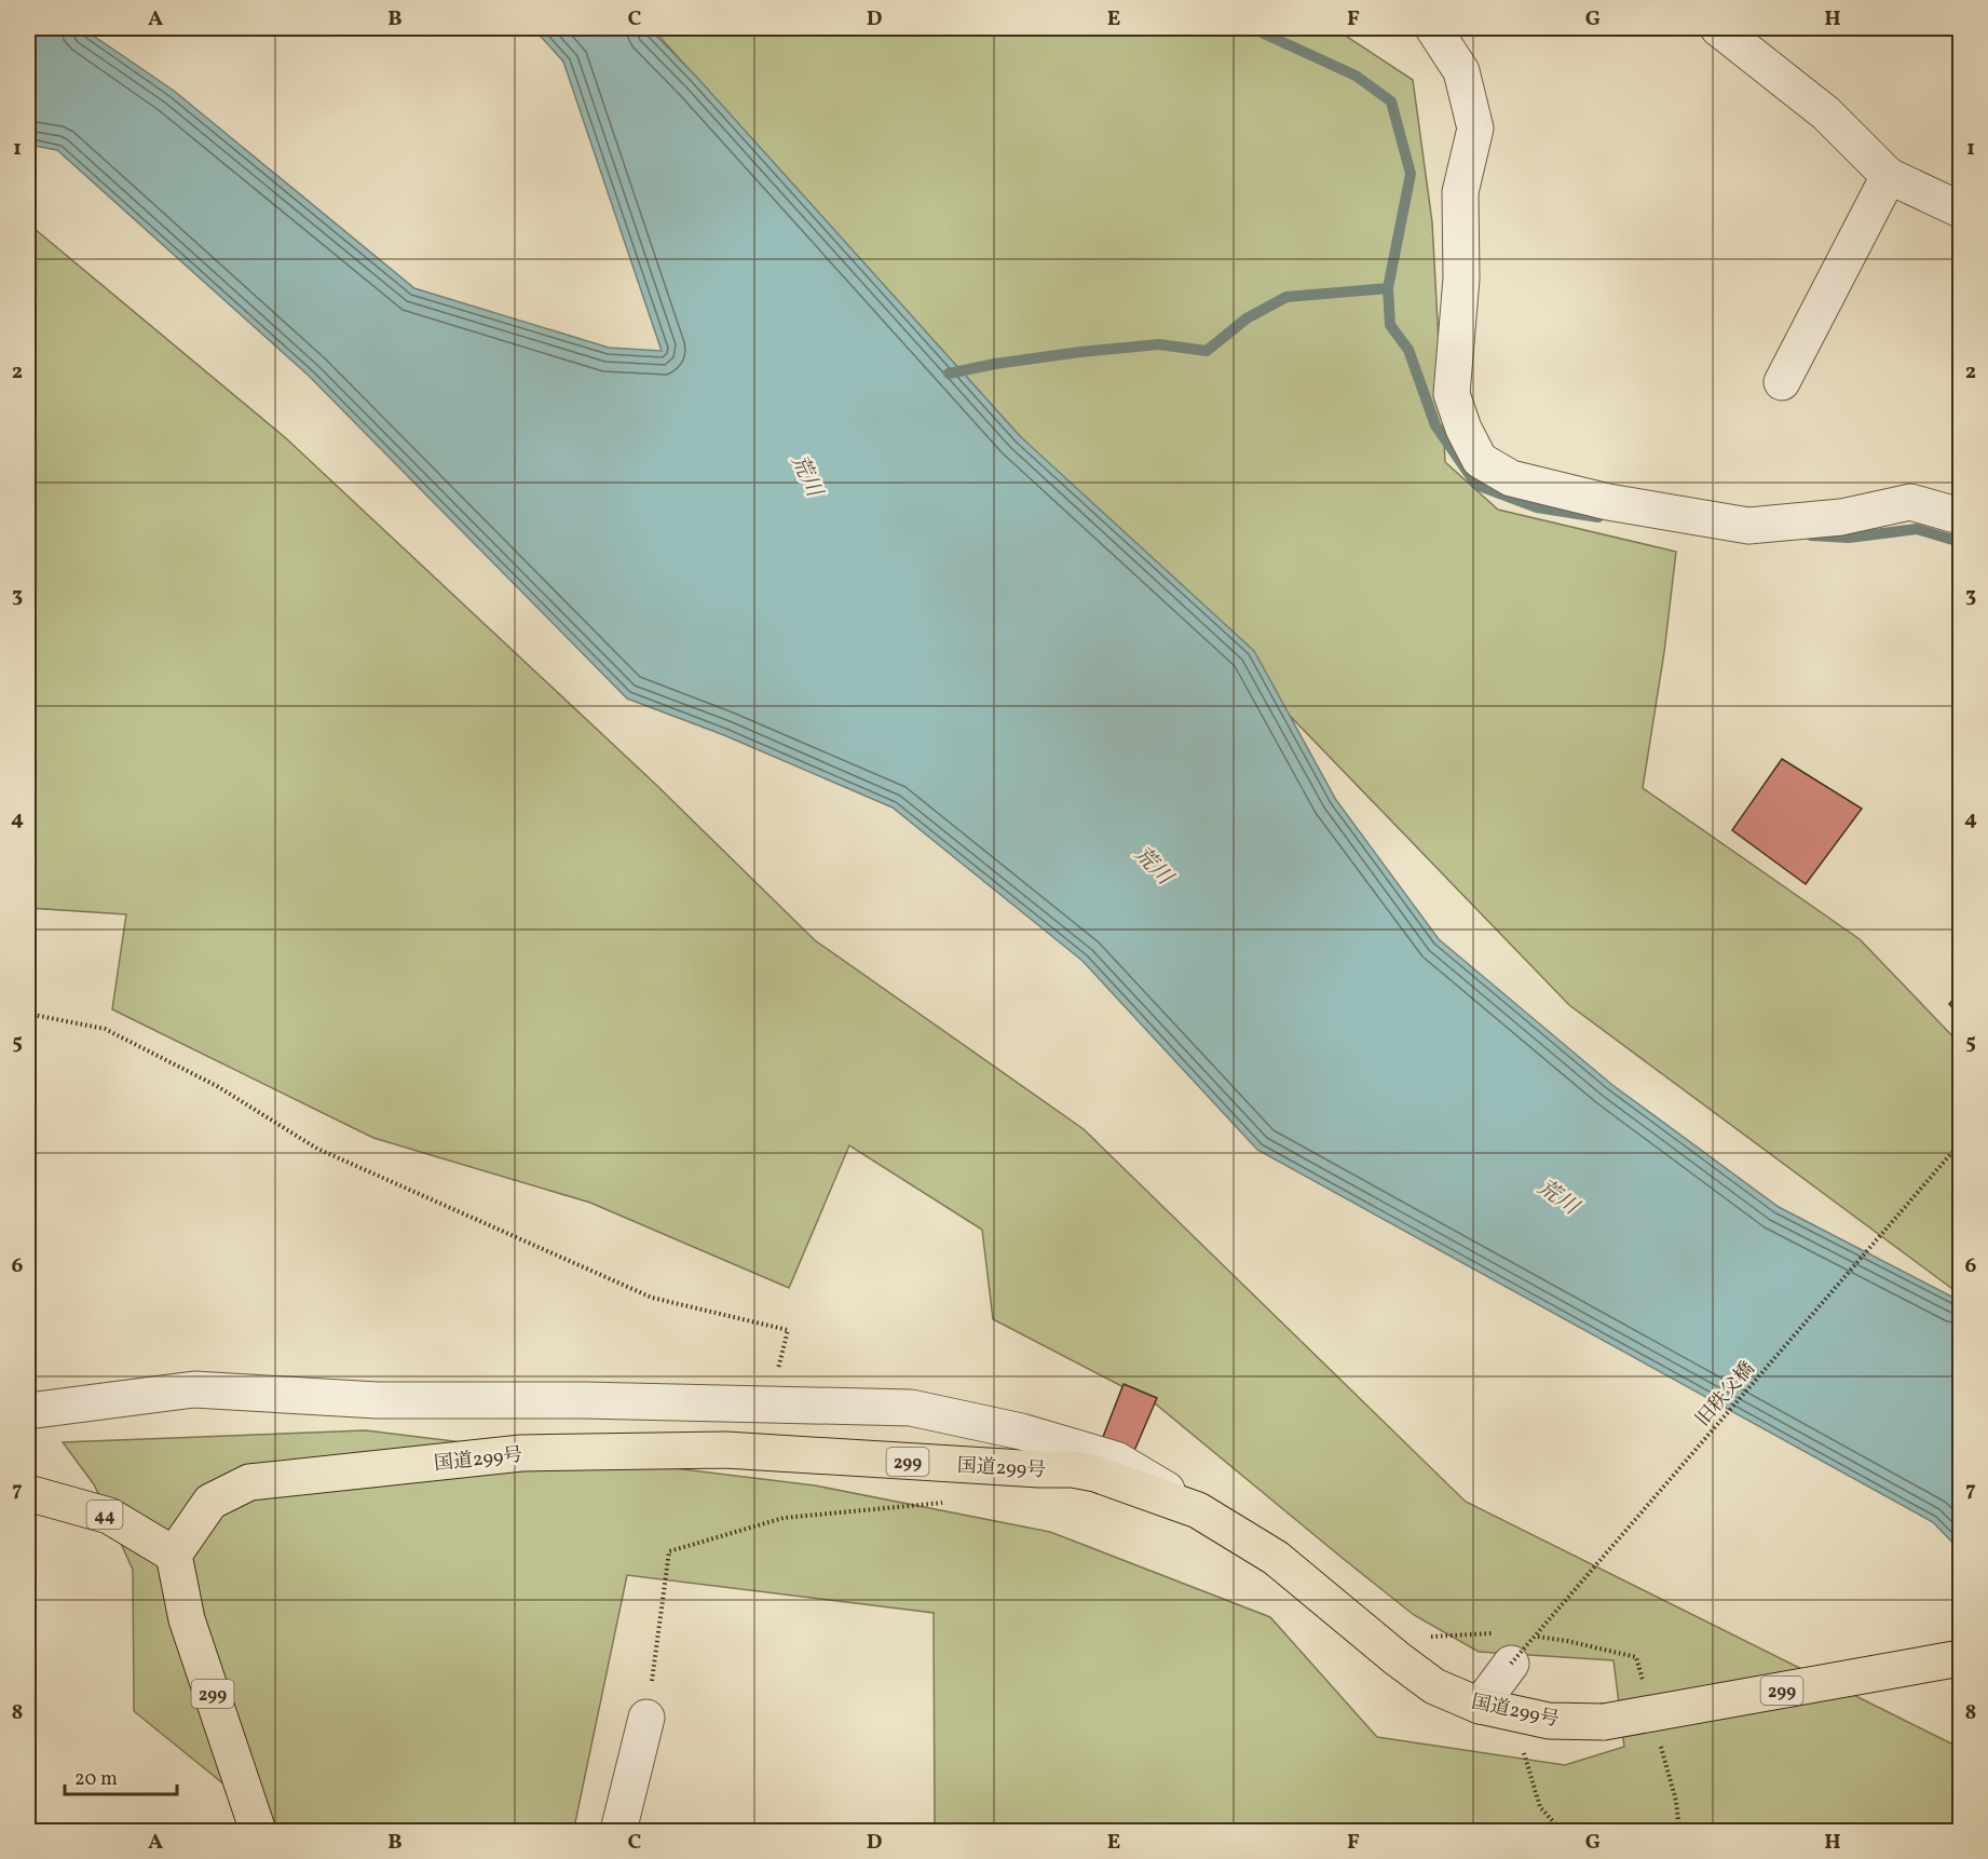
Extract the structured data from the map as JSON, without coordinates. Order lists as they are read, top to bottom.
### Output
{
  "streets": {
    "main road": ["国道299号", "299", "44"],
    "path": ["旧秩父橋"]
  },
  "crossings": [
    ["国道299号", "299"],
    ["国道299号", "44"],
    ["299", "44"]
  ],
  "water": ["荒川"],
  "scale_bar": "20 m",
  "grid": {
    "columns": [
      "A",
      "B",
      "C",
      "D",
      "E",
      "F",
      "G",
      "H"
    ],
    "rows": [
      "1",
      "2",
      "3",
      "4",
      "5",
      "6",
      "7",
      "8"
    ]
  }
}
